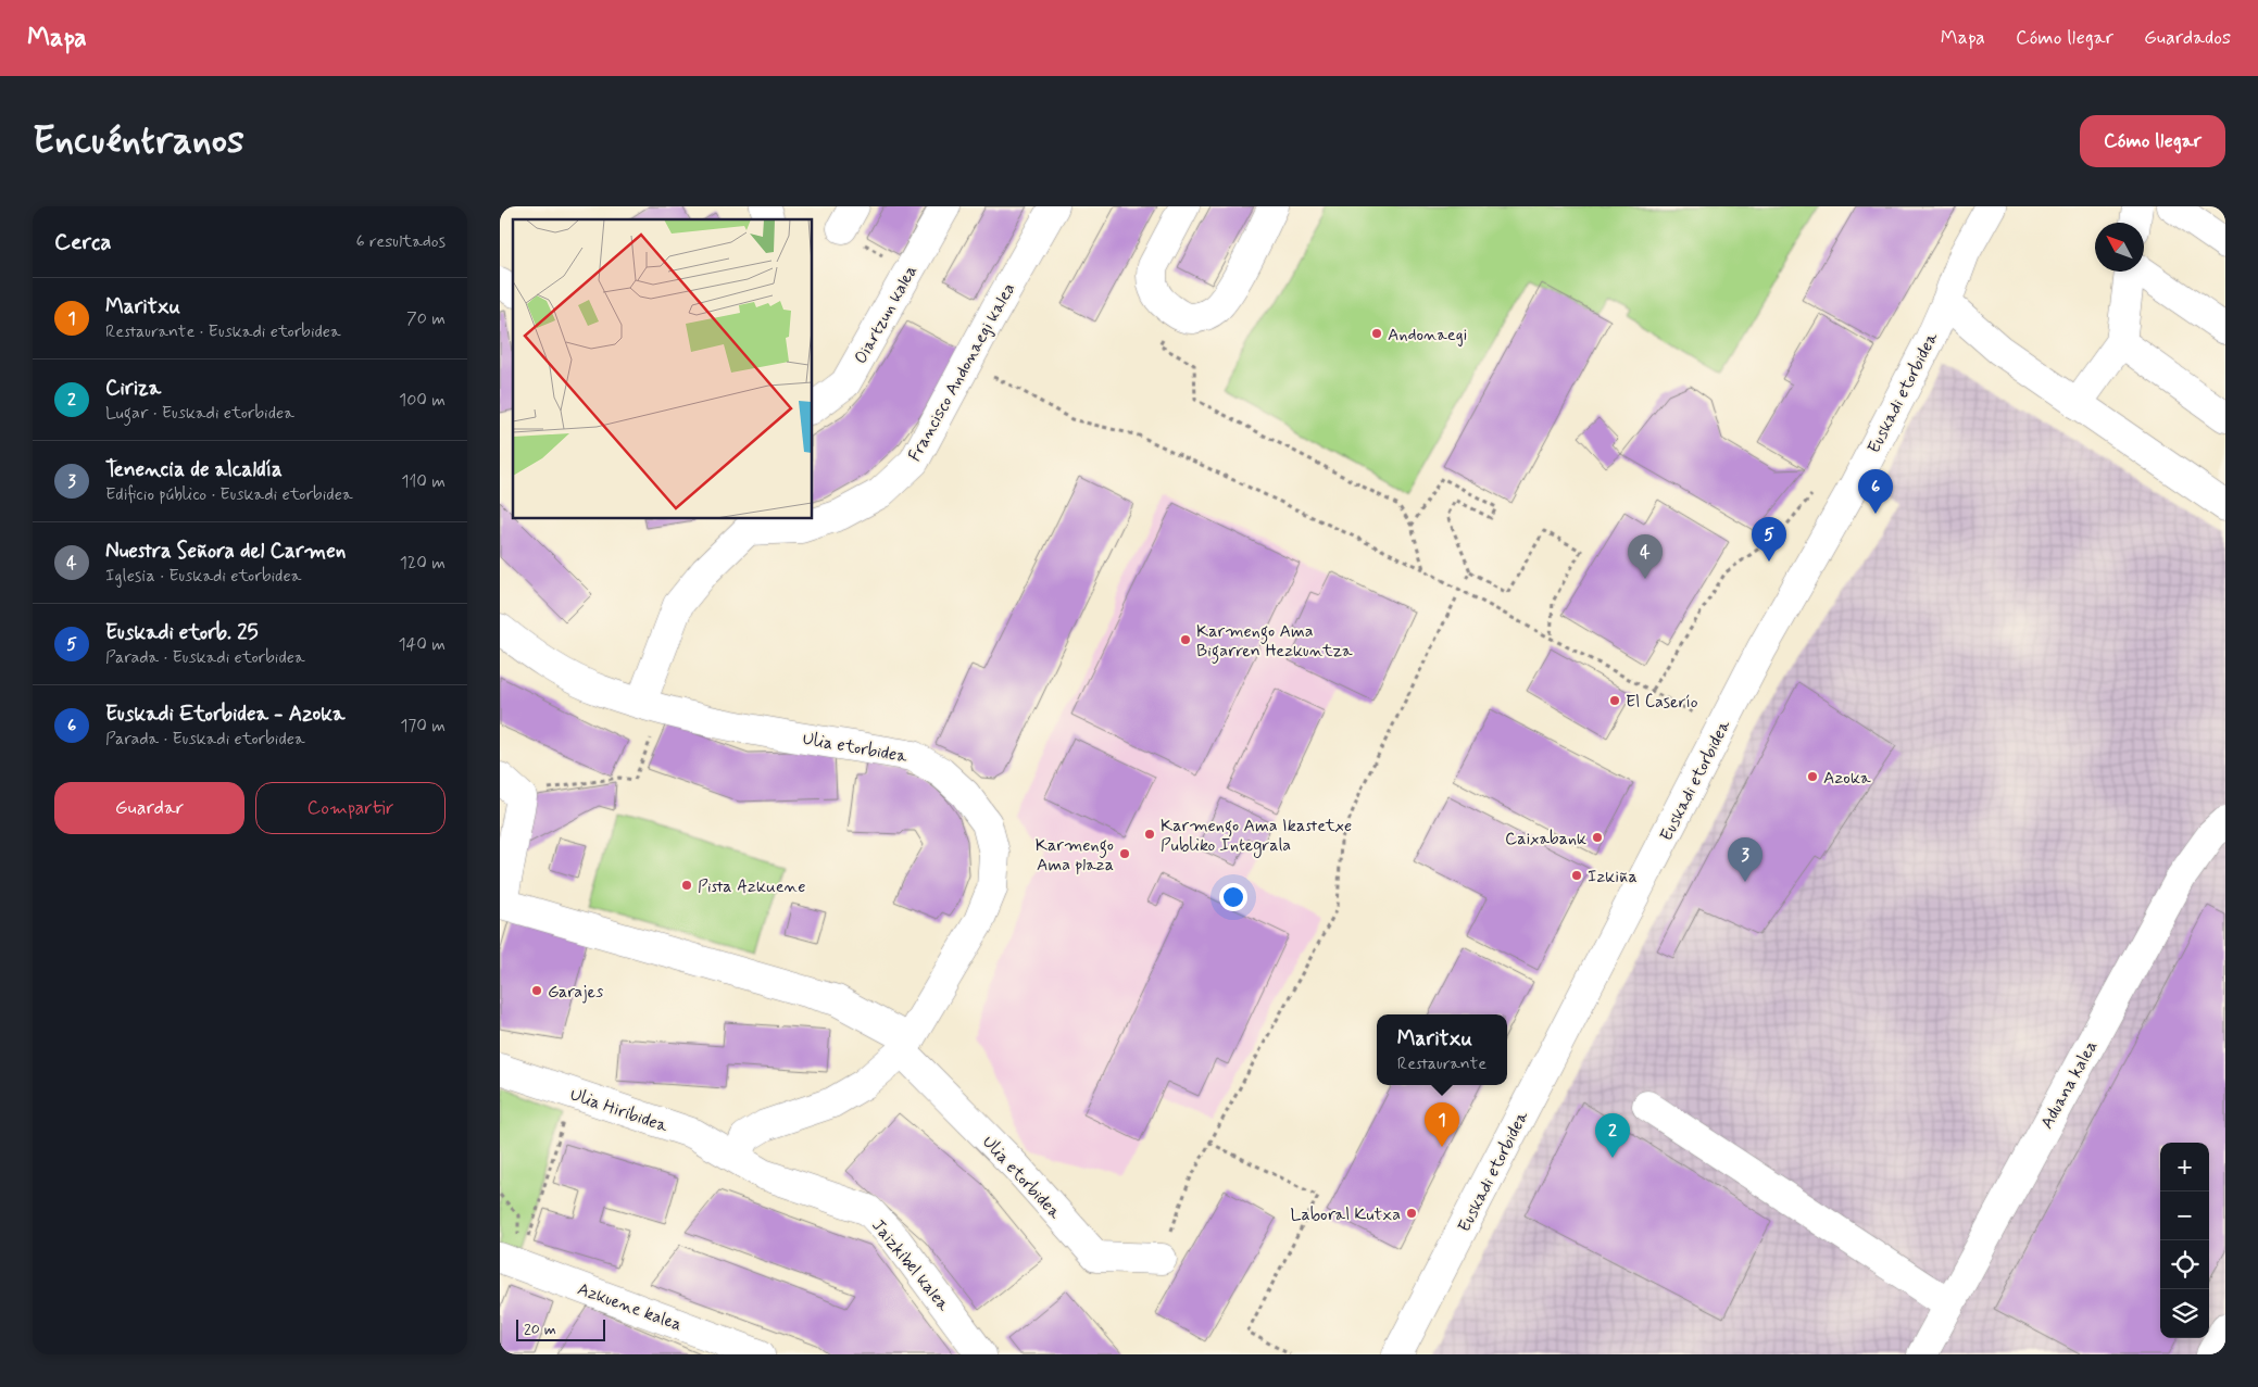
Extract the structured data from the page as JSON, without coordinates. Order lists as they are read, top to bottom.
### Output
{
  "streets": {
    "street": [
      "Oiartzun kalea",
      "Francisco Andonaegi kalea",
      "Euskadi etorbidea",
      "Ulia etorbidea",
      "Aduana kalea",
      "Ulia Hiribidea",
      "Jaizkibel kalea",
      "Azkuene kalea"
    ]
  },
  "crossings": [
    ["Ulia etorbidea", "Ulia Hiribidea"],
    ["Ulia etorbidea", "Jaizkibel kalea"],
    ["Ulia Hiribidea", "Jaizkibel kalea"]
  ],
  "places": [
    "Andonaegi",
    "Karmengo Ama Bigarren Hezkuntza",
    "El Caserío",
    "Azoka",
    "Karmengo Ama Ikastetxe Publiko Integrala",
    "Caixabank",
    "Karmengo Ama plaza",
    "Izkiña",
    "Pista Azkuene",
    "Garajes",
    "Laboral Kutxa"
  ],
  "scale_bar": "20 m",
  "north": "top left",
  "page": {
    "header": "Mapa",
    "nav": ["Mapa", "Cómo llegar", "Guardados"],
    "buttons": [
      "Cómo llegar",
      ["Guardar", "Compartir"]
    ],
    "title": "Encuéntranos",
    "heading": ["Cerca", "6 resultados"],
    "list": [
      {
        "mark": "1",
        "name": "Maritxu",
        "note": "Restaurante · Euskadi etorbidea",
        "value": "70 m"
      },
      {
        "mark": "2",
        "name": "Ciriza",
        "note": "Lugar · Euskadi etorbidea",
        "value": "100 m"
      },
      {
        "mark": "3",
        "name": "Tenencia de alcaldía",
        "note": "Edificio público · Euskadi etorbidea",
        "value": "110 m"
      },
      {
        "mark": "4",
        "name": "Nuestra Señora del Carmen",
        "note": "Iglesia · Euskadi etorbidea",
        "value": "120 m"
      },
      {
        "mark": "5",
        "name": "Euskadi etorb. 25",
        "note": "Parada · Euskadi etorbidea",
        "value": "140 m"
      },
      {
        "mark": "6",
        "name": "Euskadi Etorbidea - Azoka",
        "note": "Parada · Euskadi etorbidea",
        "value": "170 m"
      }
    ],
    "pins": [
      "6",
      "5",
      "4",
      "3",
      "1",
      "2"
    ],
    "popup": ["Maritxu", "Restaurante"],
    "map_buttons": ["+", "−"],
    "scale": "20 m"
  }
}
